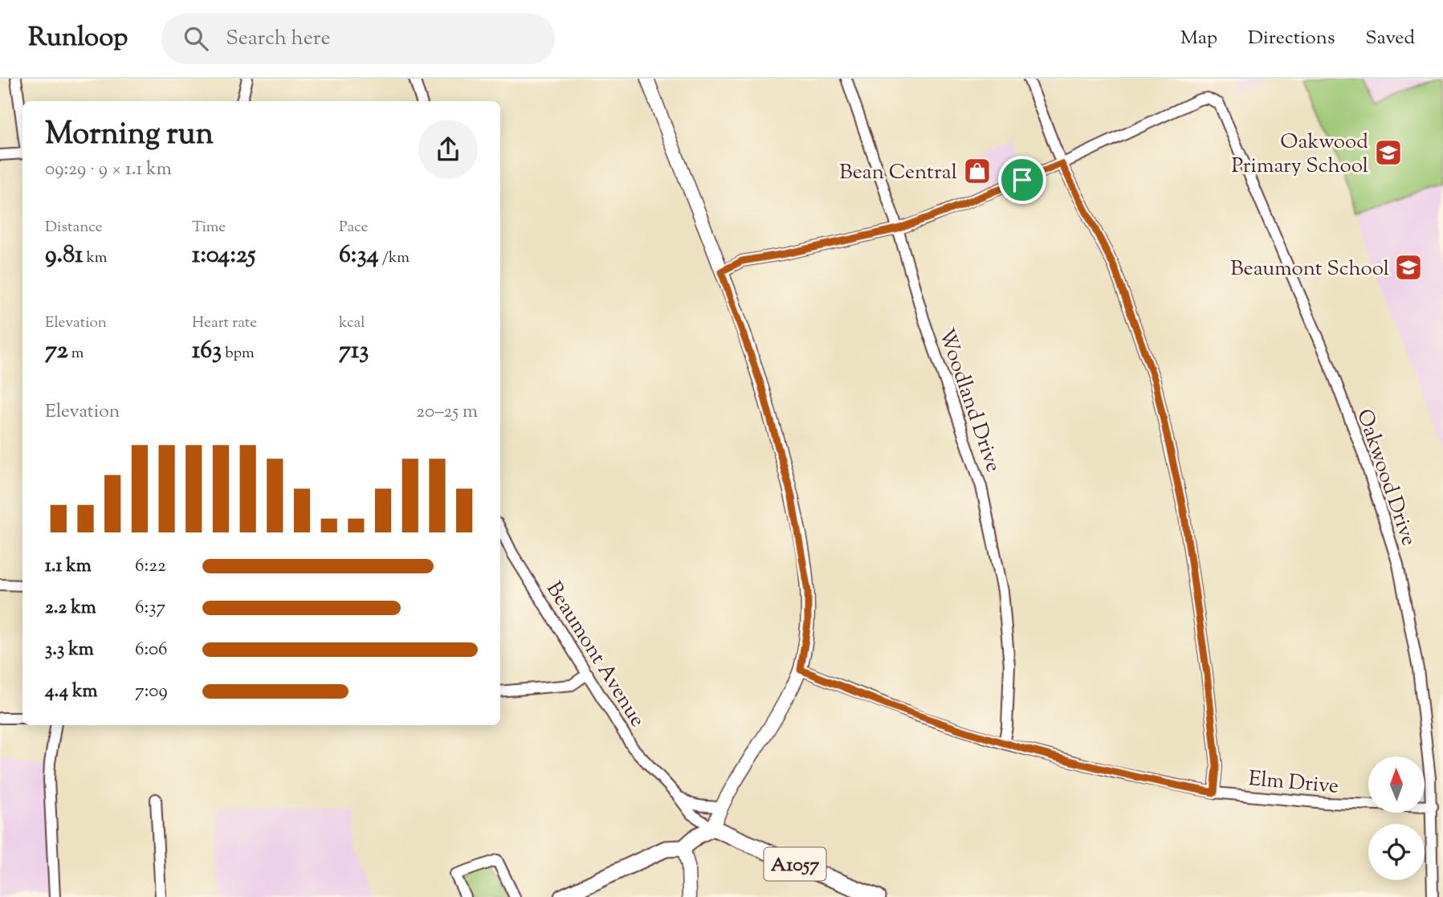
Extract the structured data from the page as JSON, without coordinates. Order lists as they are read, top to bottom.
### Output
{
  "streets": {
    "main road": ["A1057"],
    "street": [
      "Woodland Drive",
      "Oakwood Drive",
      "Beaumont Avenue",
      "Elm Drive"
    ]
  },
  "crossings": [
    ["Woodland Drive", "Elm Drive"],
    ["Oakwood Drive", "Elm Drive"],
    ["Beaumont Avenue", "A1057"]
  ],
  "places": {
    "school or university": ["Oakwood Primary School", "Beaumont School"],
    "shop": ["Bean Central"]
  },
  "north": "top",
  "page": {
    "header": "Runloop",
    "search": "Search here",
    "nav": ["Map", "Directions", "Saved"],
    "heading": ["Morning run", "09:29 · 9 × 1.1 km"],
    "stats": [
      ["Distance", "9.81 km"],
      ["Time", "1:04:25"],
      ["Pace", "6:34 /km"],
      ["Elevation", "72 m"],
      ["Heart rate", "163 bpm"],
      ["kcal", "713"]
    ],
    "chart": ["Elevation", "20–25 m"],
    "list": [
      {
        "name": "1.1 km",
        "note": "6:22"
      },
      {
        "name": "2.2 km",
        "note": "6:37"
      },
      {
        "name": "3.3 km",
        "note": "6:06"
      },
      {
        "name": "4.4 km",
        "note": "7:09"
      }
    ]
  }
}
